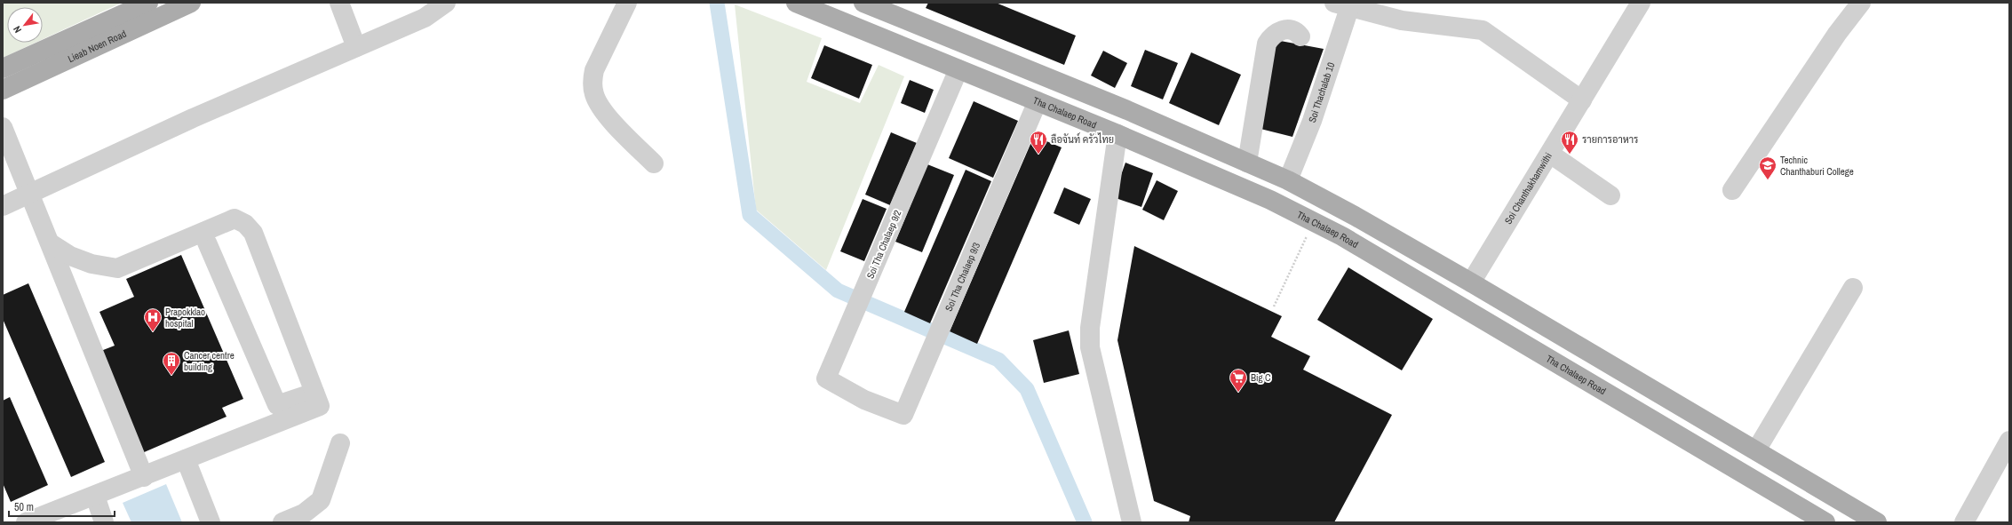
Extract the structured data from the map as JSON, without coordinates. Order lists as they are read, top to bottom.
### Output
{
  "streets": {
    "main road": ["Lieab Noen Road", "Tha Chalaep Road"],
    "street": [
      "Soi Thachalab 10",
      "Soi Chanthakhamwithi",
      "Soi Tha Chalaep 9/2",
      "Soi Tha Chalaep 9/3"
    ]
  },
  "crossings": [
    ["Tha Chalaep Road", "Soi Tha Chalaep 9/2"],
    ["Tha Chalaep Road", "Soi Tha Chalaep 9/3"],
    ["Soi Tha Chalaep 9/2", "Soi Tha Chalaep 9/3"]
  ],
  "places": {
    "restaurant": ["ลือจันท์ ครัวไทย", "รายการอาหาร"],
    "school or university": ["Technic Chanthaburi College"],
    "hospital": ["Prapokklao hospital"],
    "building": ["Cancer centre building"],
    "supermarket": ["Big C"]
  },
  "scale_bar": "50 m",
  "north": "bottom left"
}
